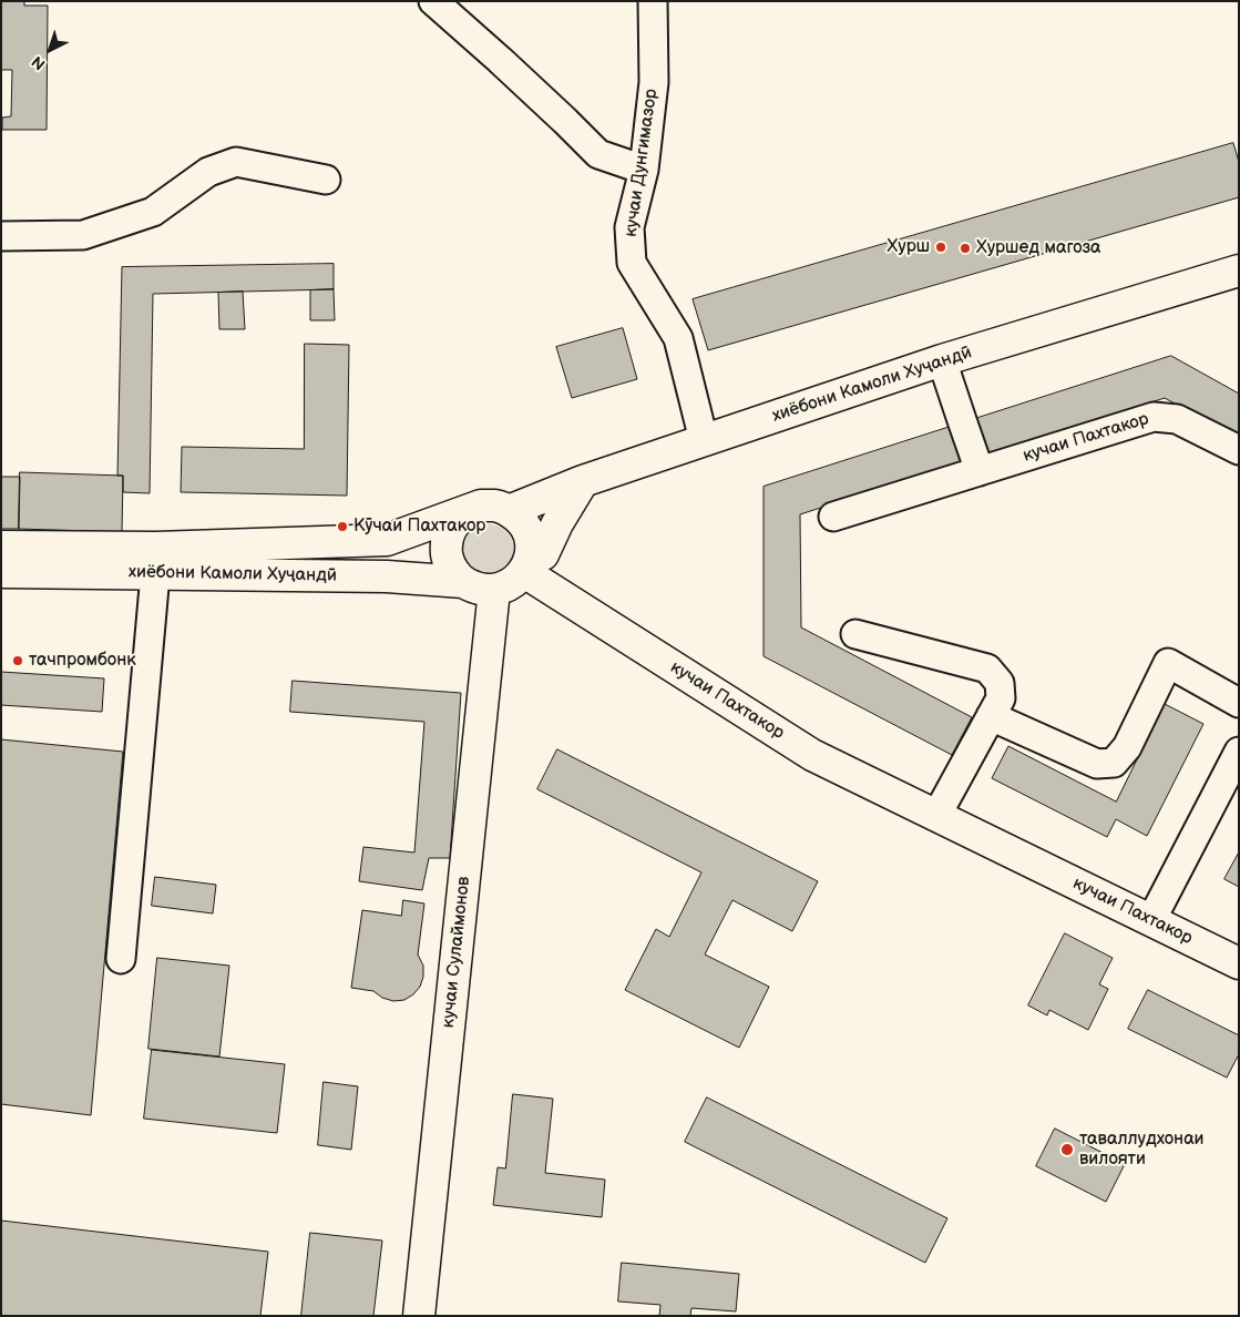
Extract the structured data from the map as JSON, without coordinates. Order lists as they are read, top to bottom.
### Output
{
  "streets": {
    "main road": ["хиёбони Камоли Хуҷандӣ", "кучаи Пахтакор", "кучаи Сулаймонов"],
    "street": ["кучаи Дунгимазор"]
  },
  "crossings": [
    ["кучаи Дунгимазор", "хиёбони Камоли Хуҷандӣ"],
    ["хиёбони Камоли Хуҷандӣ", "кучаи Пахтакор"],
    ["хиёбони Камоли Хуҷандӣ", "кучаи Сулаймонов"],
    ["кучаи Пахтакор", "кучаи Сулаймонов"]
  ],
  "places": [
    "Хурш",
    "Хуршед магоза",
    "Кӯчаи Пахтакор",
    "тачпромбонк",
    "таваллудхонаи вилояти"
  ],
  "north": "bottom left"
}
